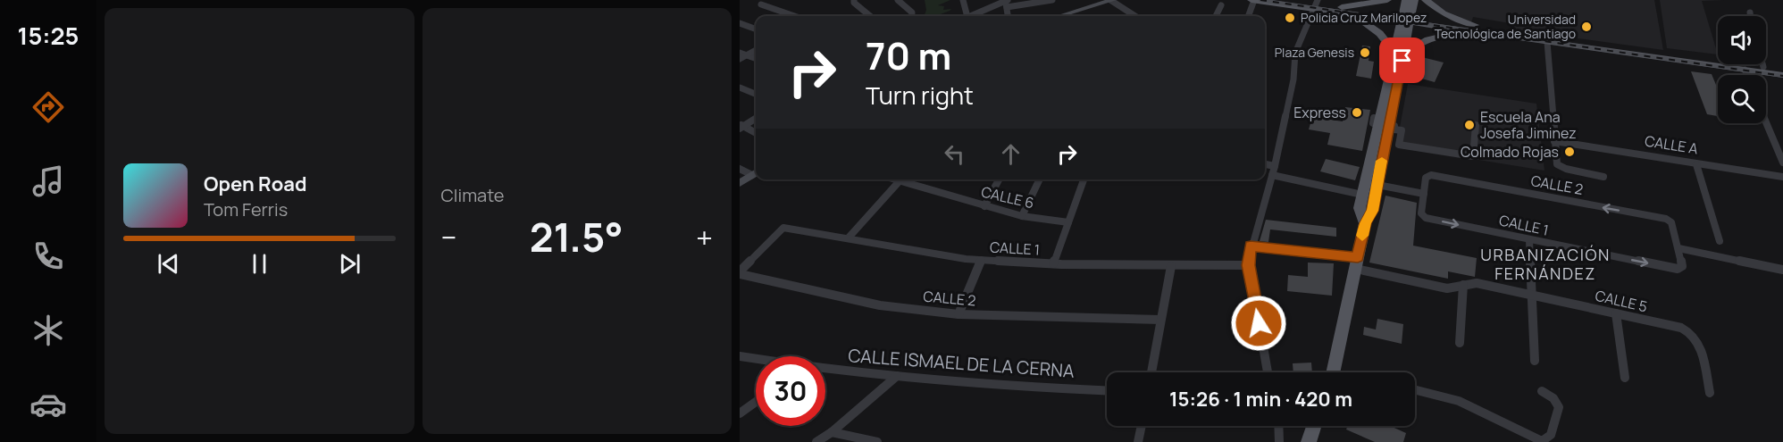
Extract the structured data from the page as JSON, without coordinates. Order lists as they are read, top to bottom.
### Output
{
  "streets": {
    "street": [
      "CALLE A",
      "CALLE 2",
      "CALLE 6",
      "CALLE 1",
      "CALLE 5",
      "CALLE ISMAEL DE LA CERNA"
    ]
  },
  "crossings": [
    ["CALLE 2", "CALLE 1"]
  ],
  "one_way": ["CALLE 2"],
  "districts": ["URBANIZACIÓN FERNÁNDEZ"],
  "places": [
    "Policia Cruz Marilopez",
    "Universidad Tecnológica de Santiago",
    "Plaza Genesis",
    "Express",
    "Escuela Ana Josefa Jiminez",
    "Colmado Rojas"
  ],
  "page": {
    "tabs": "15:25",
    "tile": "Climate",
    "turn": ["70 m", "Turn right"],
    "song": ["Open Road", "Tom Ferris"],
    "heat": ["−", "21.5°", "+"],
    "limit": "30",
    "trip": "15:26 · 1 min · 420 m"
  }
}
